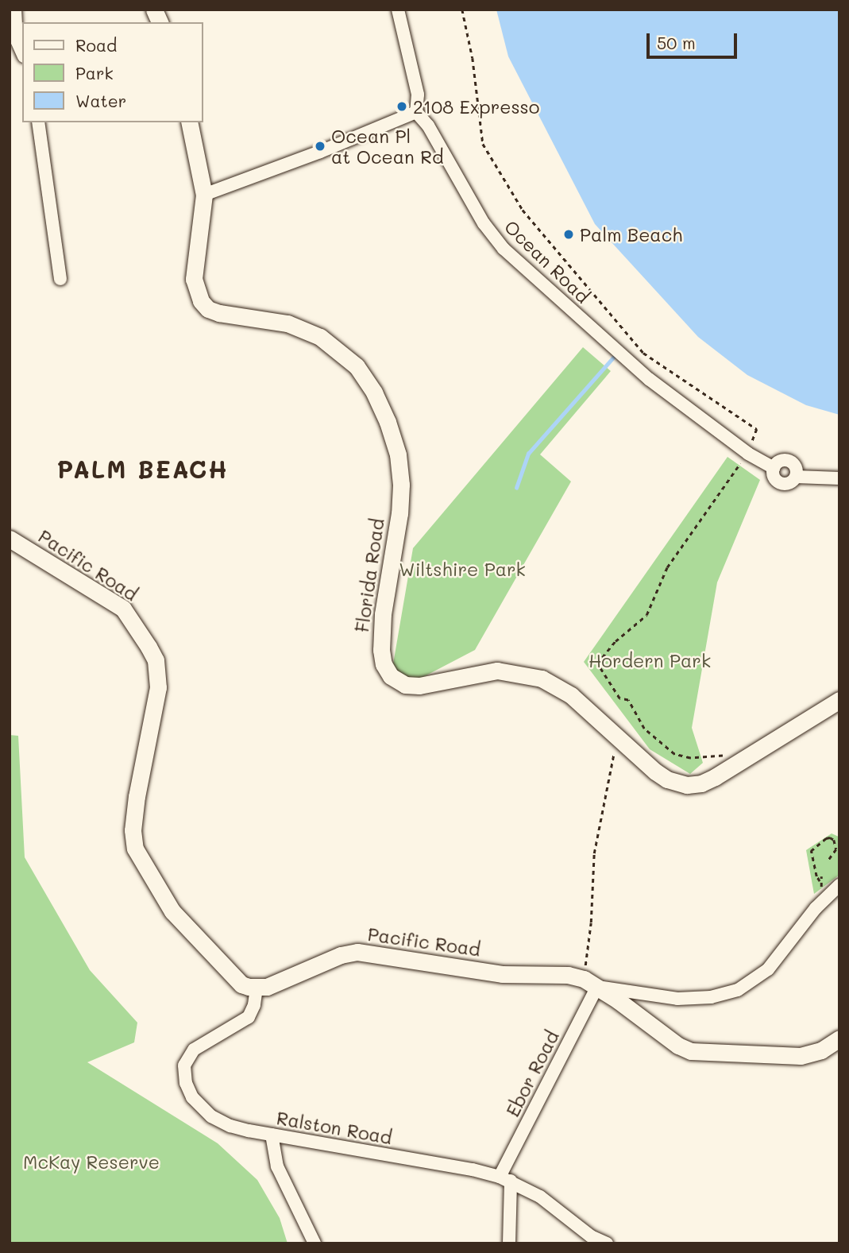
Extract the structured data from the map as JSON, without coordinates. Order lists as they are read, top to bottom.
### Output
{
  "streets": {
    "main road": ["Pacific Road", "Florida Road"],
    "street": ["Ocean Road", "Ebor Road", "Ralston Road"]
  },
  "crossings": [
    ["Pacific Road", "Ebor Road"],
    ["Pacific Road", "Ralston Road"],
    ["Ebor Road", "Ralston Road"]
  ],
  "districts": ["PALM BEACH"],
  "parks": ["Wiltshire Park", "Hordern Park", "McKay Reserve"],
  "places": ["2108 Expresso", "Ocean Pl at Ocean Rd", "Palm Beach"],
  "legend": ["Road", "Park", "Water"],
  "scale_bar": "50 m"
}
